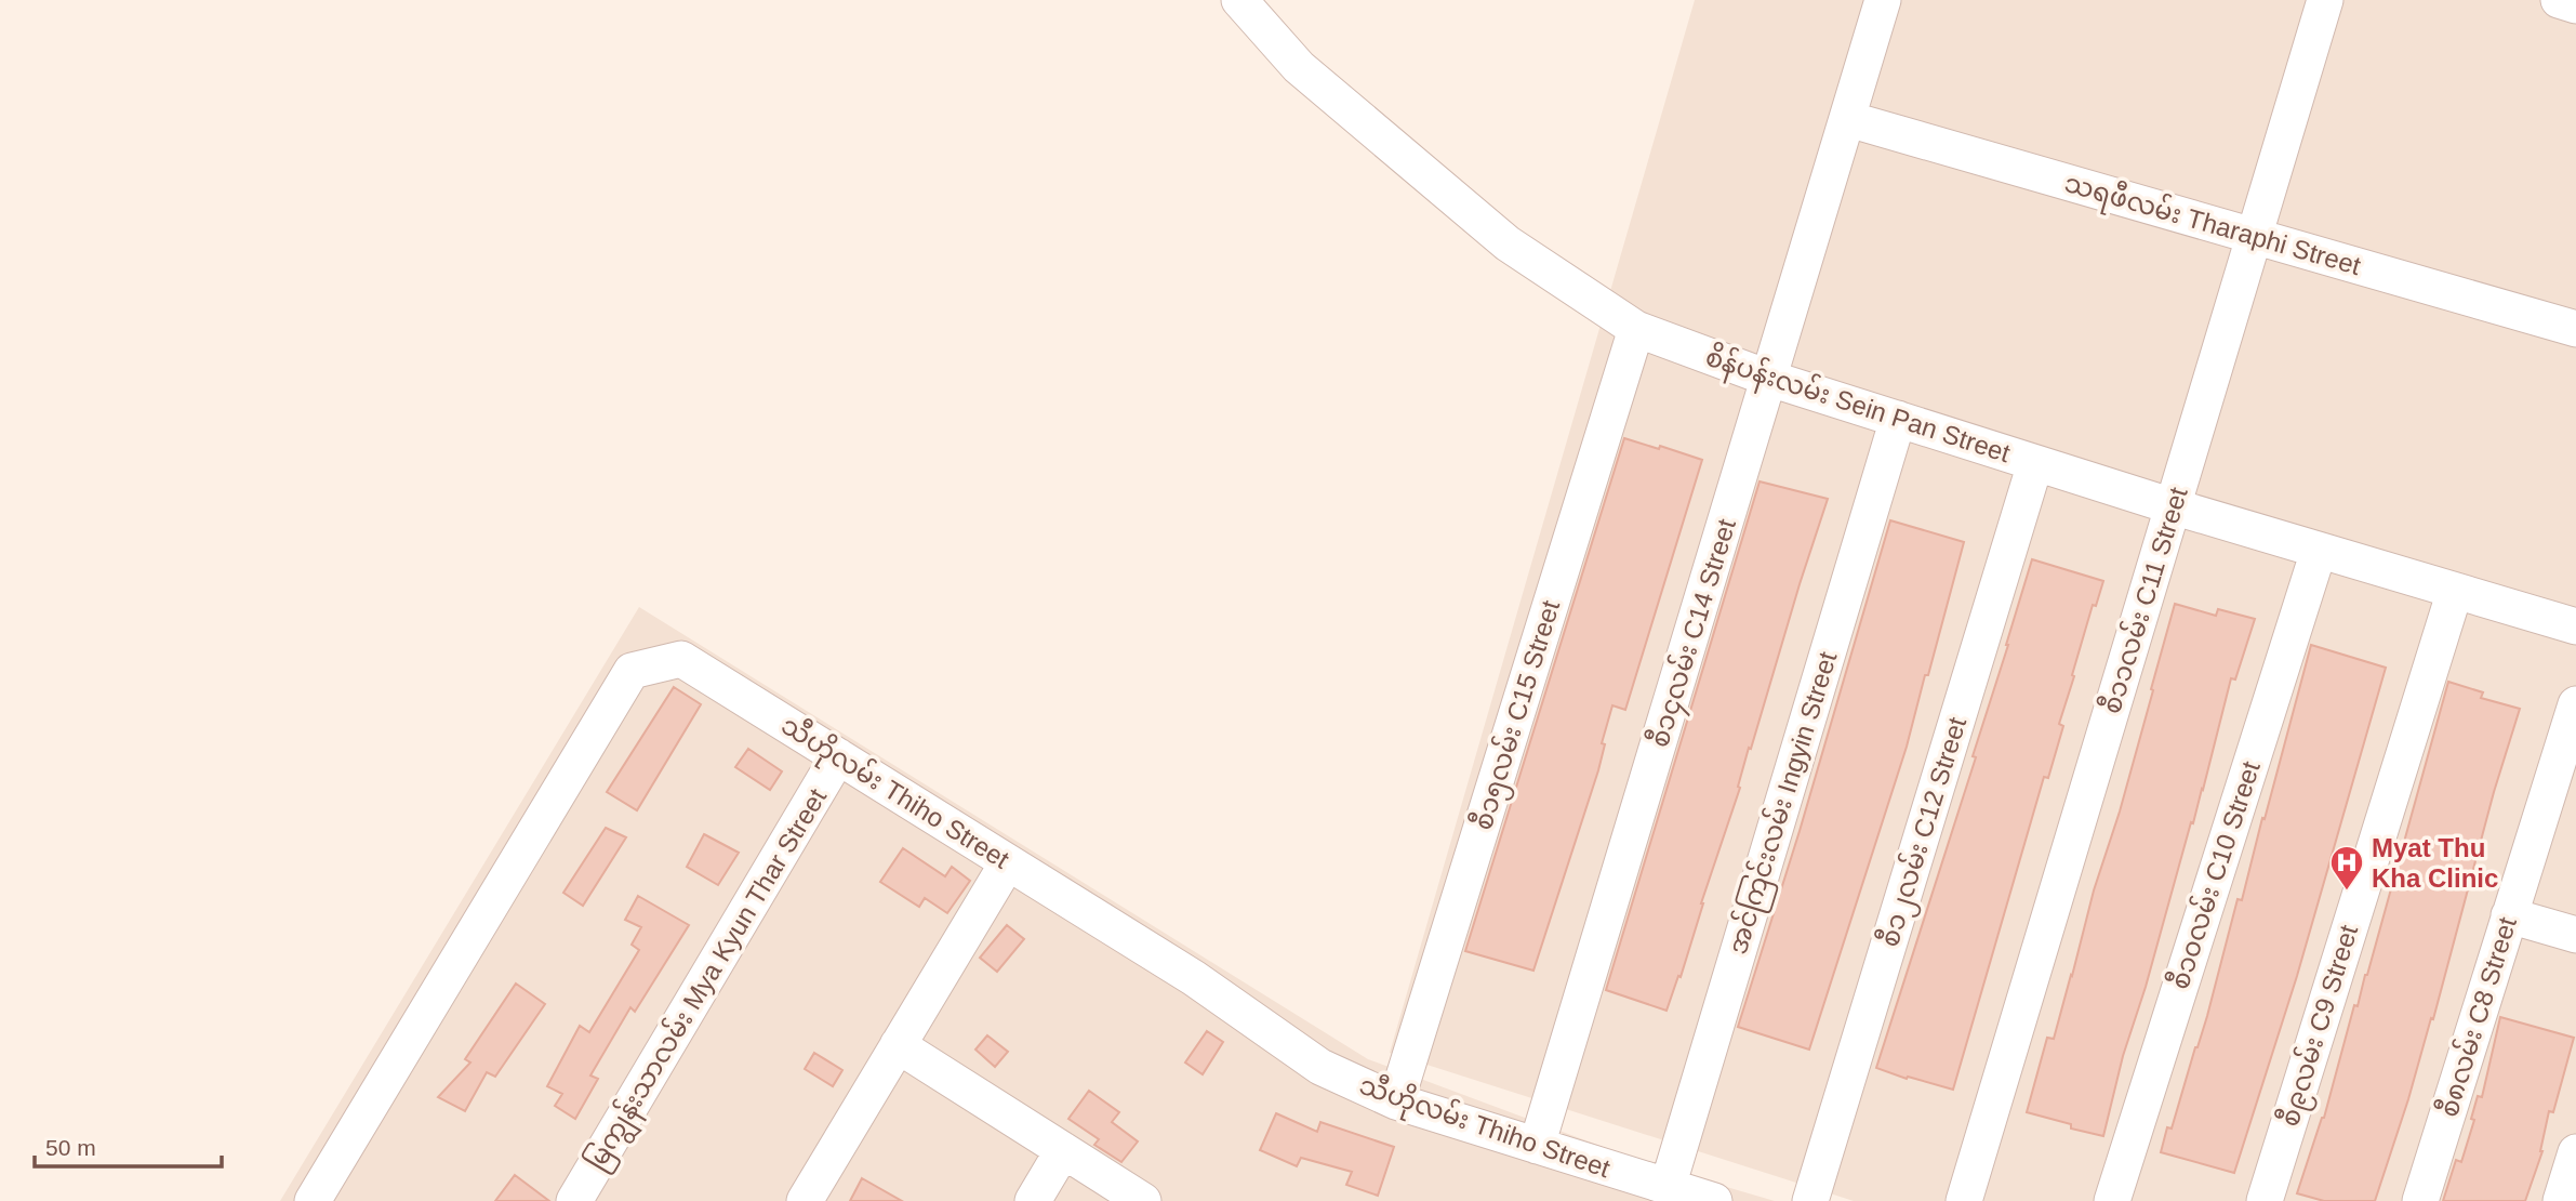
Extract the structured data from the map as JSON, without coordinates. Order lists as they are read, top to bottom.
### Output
{
  "streets": {
    "street": [
      "သရဖီလမ်း Tharaphi Street",
      "စိန်ပန်းလမ်း Sein Pan Street",
      "စီ၁၁လမ်း C11 Street",
      "စီ၁၄လမ်း C14 Street",
      "စီ၁၅လမ်း C15 Street",
      "သီဟိုလမ်း Thiho Street",
      "အင်ကြင်းလမ်း Ingyin Street",
      "စီ၁၂လမ်း C12 Street",
      "စီ၁၀လမ်း C10 Street",
      "မြကျွန်းသာလမ်း Mya Kyun Thar Street",
      "စီ၈လမ်း C8 Street",
      "စီ၉လမ်း C9 Street"
    ]
  },
  "crossings": [
    ["သရဖီလမ်း Tharaphi Street", "စီ၁၁လမ်း C11 Street"],
    ["သရဖီလမ်း Tharaphi Street", "စီ၁၄လမ်း C14 Street"],
    ["စိန်ပန်းလမ်း Sein Pan Street", "စီ၁၁လမ်း C11 Street"],
    ["စိန်ပန်းလမ်း Sein Pan Street", "စီ၁၄လမ်း C14 Street"],
    ["စိန်ပန်းလမ်း Sein Pan Street", "စီ၁၅လမ်း C15 Street"],
    ["စိန်ပန်းလမ်း Sein Pan Street", "အင်ကြင်းလမ်း Ingyin Street"],
    ["စိန်ပန်းလမ်း Sein Pan Street", "စီ၁၂လမ်း C12 Street"],
    ["စိန်ပန်းလမ်း Sein Pan Street", "စီ၁၀လမ်း C10 Street"],
    ["စိန်ပန်းလမ်း Sein Pan Street", "စီ၉လမ်း C9 Street"],
    ["စီ၁၄လမ်း C14 Street", "သီဟိုလမ်း Thiho Street"],
    ["စီ၁၅လမ်း C15 Street", "သီဟိုလမ်း Thiho Street"],
    ["သီဟိုလမ်း Thiho Street", "အင်ကြင်းလမ်း Ingyin Street"],
    ["သီဟိုလမ်း Thiho Street", "မြကျွန်းသာလမ်း Mya Kyun Thar Street"]
  ],
  "places": {
    "hospital": ["Myat Thu Kha Clinic"]
  },
  "scale_bar": "50 m"
}
